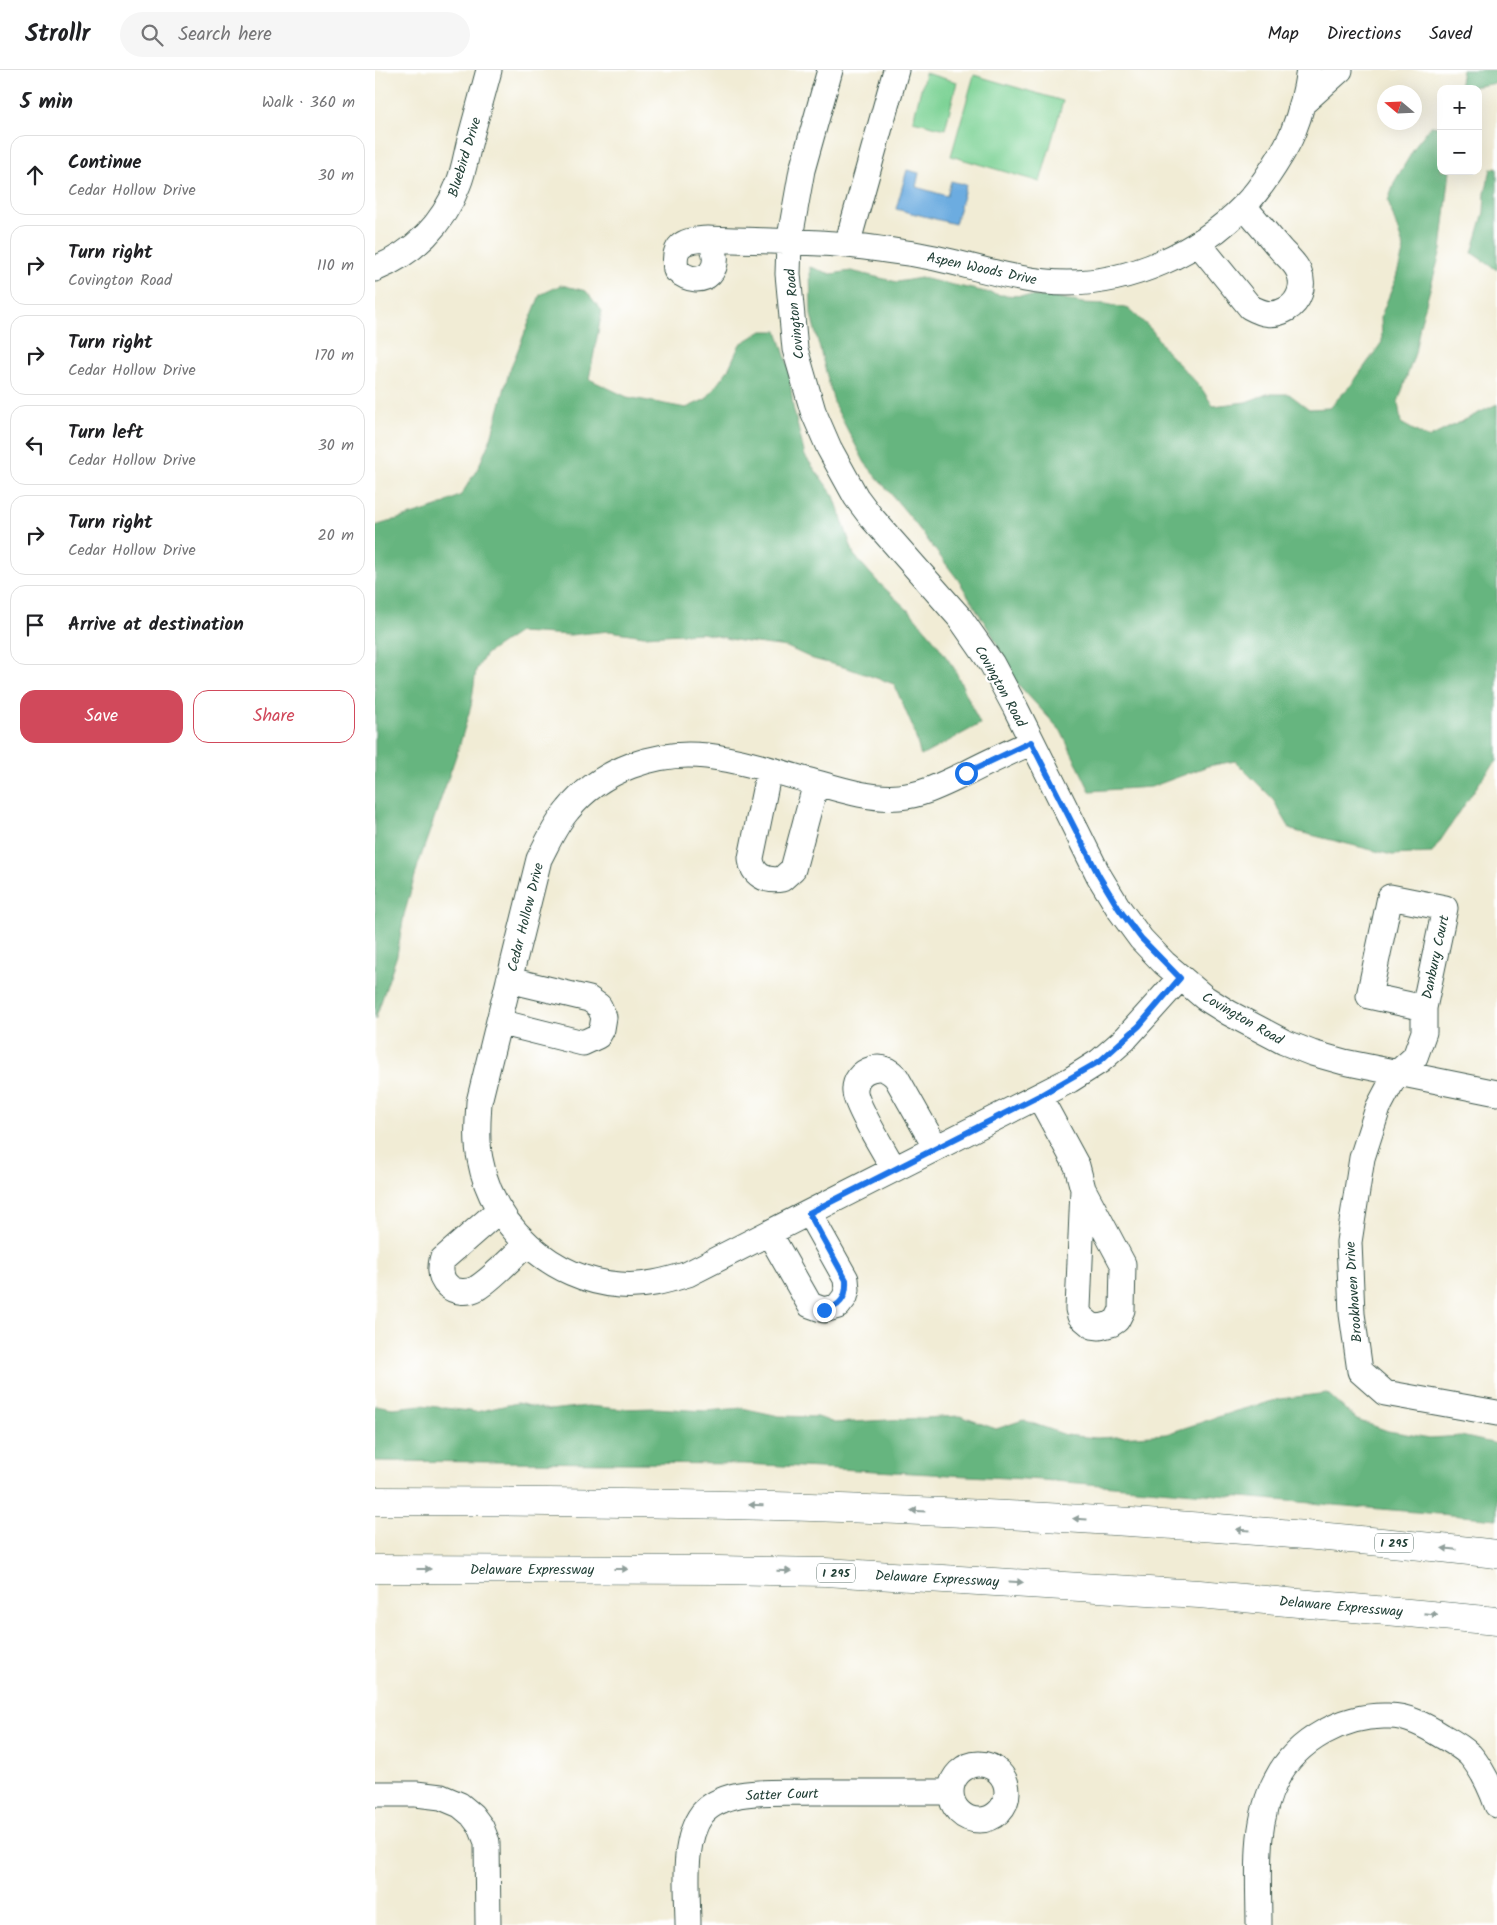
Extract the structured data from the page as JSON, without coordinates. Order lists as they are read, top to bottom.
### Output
{
  "streets": {
    "highway": ["I 295", "Delaware Expressway"],
    "street": [
      "Bluebird Drive",
      "Aspen Woods Drive",
      "Covington Road",
      "Cedar Hollow Drive",
      "Danbury Court",
      "Brookhaven Drive",
      "Satter Court"
    ]
  },
  "crossings": [
    ["Aspen Woods Drive", "Covington Road"],
    ["Covington Road", "Cedar Hollow Drive"],
    ["Covington Road", "Danbury Court"],
    ["Covington Road", "Brookhaven Drive"],
    ["Danbury Court", "Brookhaven Drive"]
  ],
  "north": "left",
  "page": {
    "header": "Strollr",
    "search": "Search here",
    "nav": ["Map", "Directions", "Saved"],
    "heading": ["5 min", "Walk · 360 m"],
    "map_buttons": ["+", "−"],
    "list": [
      ["Continue", "Cedar Hollow Drive", "30 m"],
      ["Turn right", "Covington Road", "110 m"],
      ["Turn right", "Cedar Hollow Drive", "170 m"],
      ["Turn left", "Cedar Hollow Drive", "30 m"],
      ["Turn right", "Cedar Hollow Drive", "20 m"],
      "Arrive at destination"
    ],
    "buttons": ["Save", "Share"]
  }
}
